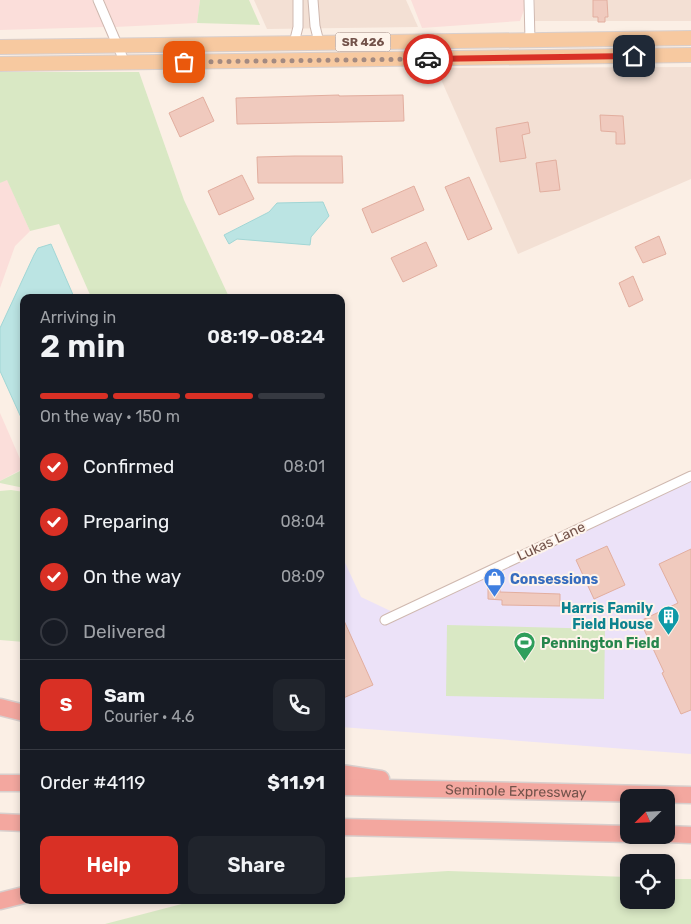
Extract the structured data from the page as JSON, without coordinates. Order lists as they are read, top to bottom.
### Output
{
  "streets": {
    "highway": ["Seminole Expressway"],
    "main road": ["SR 426"],
    "street": ["Lukas Lane"]
  },
  "places": {
    "shop": ["Consessions"],
    "building": ["Harris Family Field House"],
    "sports": ["Pennington Field"]
  },
  "north": "bottom left",
  "page": {
    "heading": ["2 min", "Arriving in", "08:19–08:24"],
    "panel": [
      "Sam",
      "Courier · 4.6",
      "Order #4119",
      "$11.91"
    ],
    "bar": "On the way · 150 m",
    "list": [
      ["Confirmed", "08:01"],
      ["Preparing", "08:04"],
      ["On the way", "08:09"],
      "Delivered"
    ],
    "round": "S",
    "buttons": ["Help", "Share"]
  }
}
